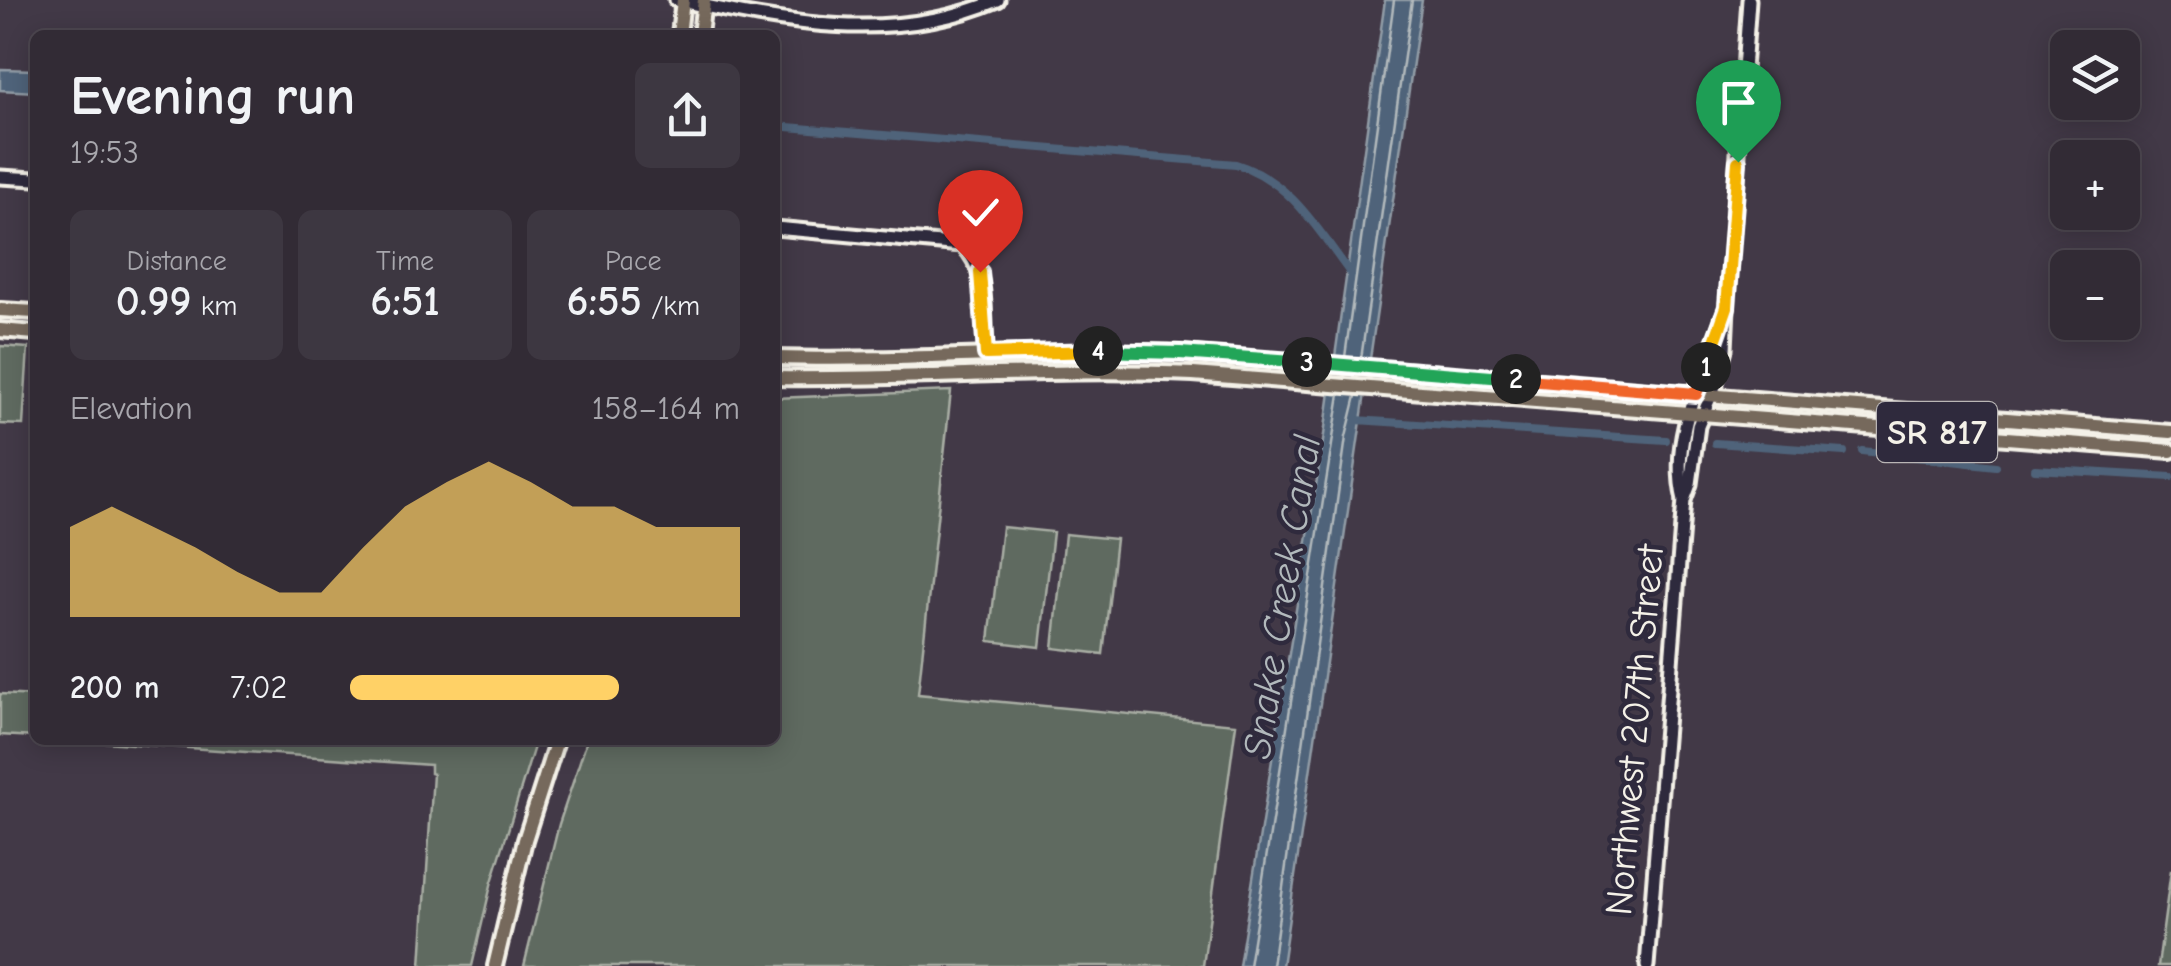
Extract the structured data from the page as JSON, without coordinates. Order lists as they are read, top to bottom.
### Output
{
  "streets": {
    "main road": ["SR 817"],
    "street": ["Northwest 207th Street"]
  },
  "crossings": [
    ["SR 817", "Northwest 207th Street"]
  ],
  "water": ["Snake Creek Canal"],
  "page": {
    "map_buttons": ["+", "−"],
    "heading": ["Evening run", "19:53"],
    "stats": [
      ["Distance", "0.99 km"],
      ["Time", "6:51"],
      ["Pace", "6:55 /km"]
    ],
    "pins": [
      "4",
      "3",
      "1",
      "2"
    ],
    "chart": ["Elevation", "158–164 m"],
    "list": [
      {
        "name": "200 m",
        "note": "7:02"
      }
    ]
  }
}
